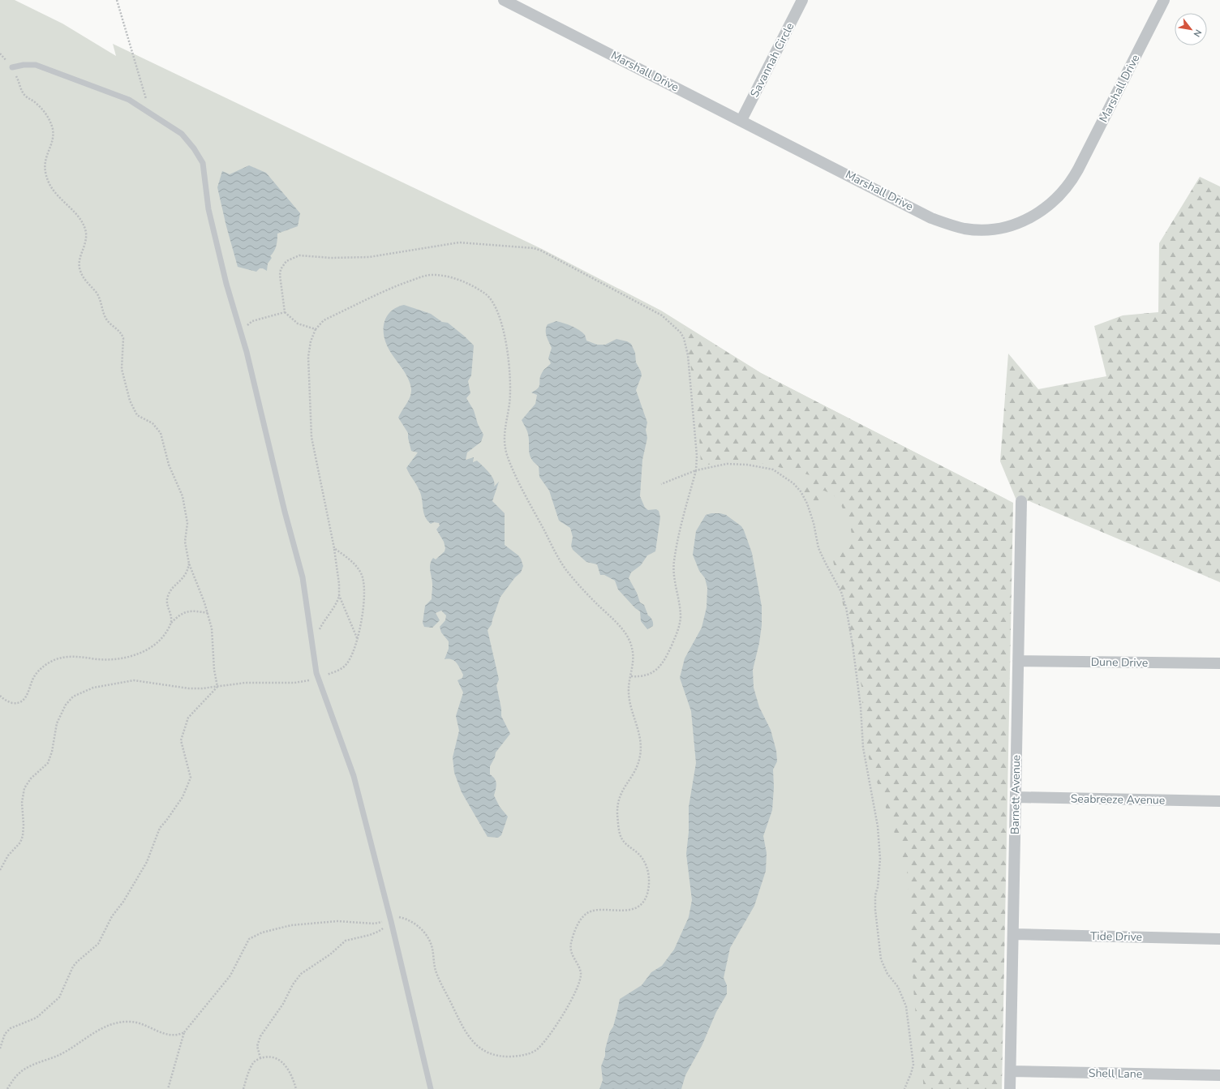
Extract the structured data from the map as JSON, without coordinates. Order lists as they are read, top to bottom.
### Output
{
  "streets": {
    "street": [
      "Savannah Circle",
      "Marshall Drive",
      "Dune Drive",
      "Barnett Avenue",
      "Seabreeze Avenue",
      "Tide Drive",
      "Shell Lane"
    ]
  },
  "crossings": [
    ["Savannah Circle", "Marshall Drive"],
    ["Dune Drive", "Barnett Avenue"],
    ["Barnett Avenue", "Seabreeze Avenue"],
    ["Barnett Avenue", "Tide Drive"],
    ["Barnett Avenue", "Shell Lane"]
  ],
  "north": "bottom right"
}
